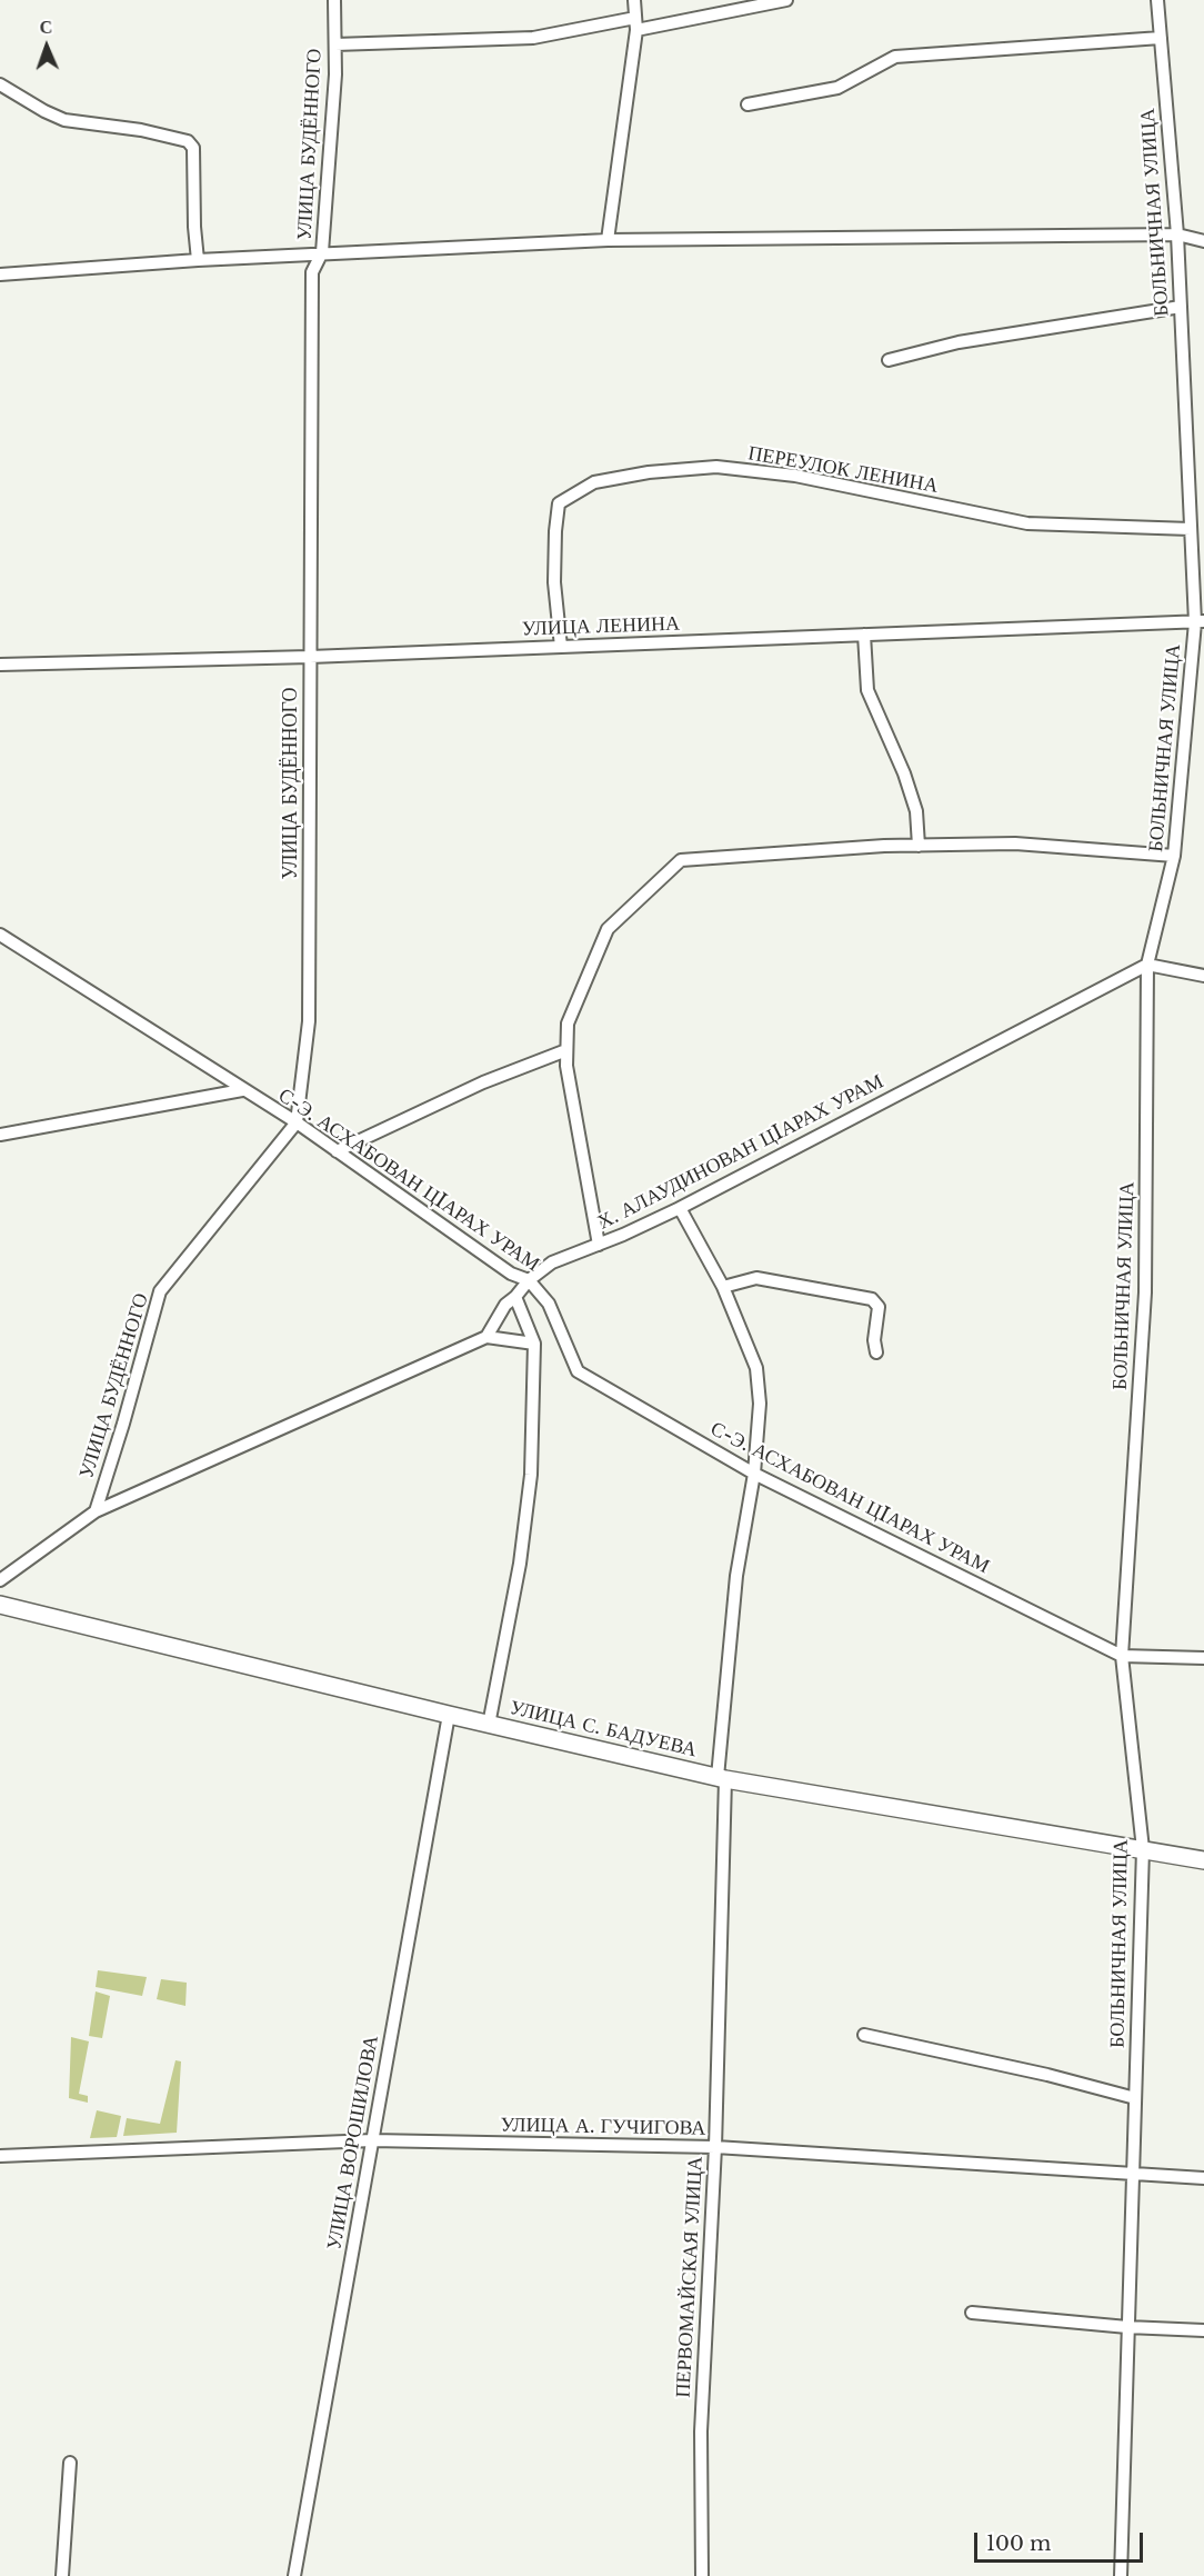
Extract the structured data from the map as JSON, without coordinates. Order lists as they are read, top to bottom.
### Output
{
  "streets": {
    "main road": ["УЛИЦА С. БАДУЕВА"],
    "street": [
      "УЛИЦА БУДЁННОГО",
      "БОЛЬНИЧНАЯ УЛИЦА",
      "ПЕРЕУЛОК ЛЕНИНА",
      "УЛИЦА ЛЕНИНА",
      "Х. АЛАУДИНОВАН ЦIАРАХ УРАМ",
      "С-Э. АСХАБОВАН ЦIАРАХ УРАМ",
      "УЛИЦА А. ГУЧИГОВА",
      "УЛИЦА ВОРОШИЛОВА",
      "ПЕРВОМАЙСКАЯ УЛИЦА"
    ]
  },
  "crossings": [
    ["УЛИЦА БУДЁННОГО", "УЛИЦА ЛЕНИНА"],
    ["УЛИЦА БУДЁННОГО", "С-Э. АСХАБОВАН ЦIАРАХ УРАМ"],
    ["БОЛЬНИЧНАЯ УЛИЦА", "ПЕРЕУЛОК ЛЕНИНА"],
    ["БОЛЬНИЧНАЯ УЛИЦА", "УЛИЦА ЛЕНИНА"],
    ["БОЛЬНИЧНАЯ УЛИЦА", "Х. АЛАУДИНОВАН ЦIАРАХ УРАМ"],
    ["БОЛЬНИЧНАЯ УЛИЦА", "С-Э. АСХАБОВАН ЦIАРАХ УРАМ"],
    ["БОЛЬНИЧНАЯ УЛИЦА", "УЛИЦА С. БАДУЕВА"],
    ["БОЛЬНИЧНАЯ УЛИЦА", "УЛИЦА А. ГУЧИГОВА"],
    ["ПЕРЕУЛОК ЛЕНИНА", "УЛИЦА ЛЕНИНА"],
    ["Х. АЛАУДИНОВАН ЦIАРАХ УРАМ", "С-Э. АСХАБОВАН ЦIАРАХ УРАМ"],
    ["Х. АЛАУДИНОВАН ЦIАРАХ УРАМ", "ПЕРВОМАЙСКАЯ УЛИЦА"],
    ["С-Э. АСХАБОВАН ЦIАРАХ УРАМ", "ПЕРВОМАЙСКАЯ УЛИЦА"],
    ["УЛИЦА С. БАДУЕВА", "УЛИЦА ВОРОШИЛОВА"],
    ["УЛИЦА С. БАДУЕВА", "ПЕРВОМАЙСКАЯ УЛИЦА"],
    ["УЛИЦА А. ГУЧИГОВА", "УЛИЦА ВОРОШИЛОВА"],
    ["УЛИЦА А. ГУЧИГОВА", "ПЕРВОМАЙСКАЯ УЛИЦА"]
  ],
  "scale_bar": "100 m",
  "north": "top"
}
